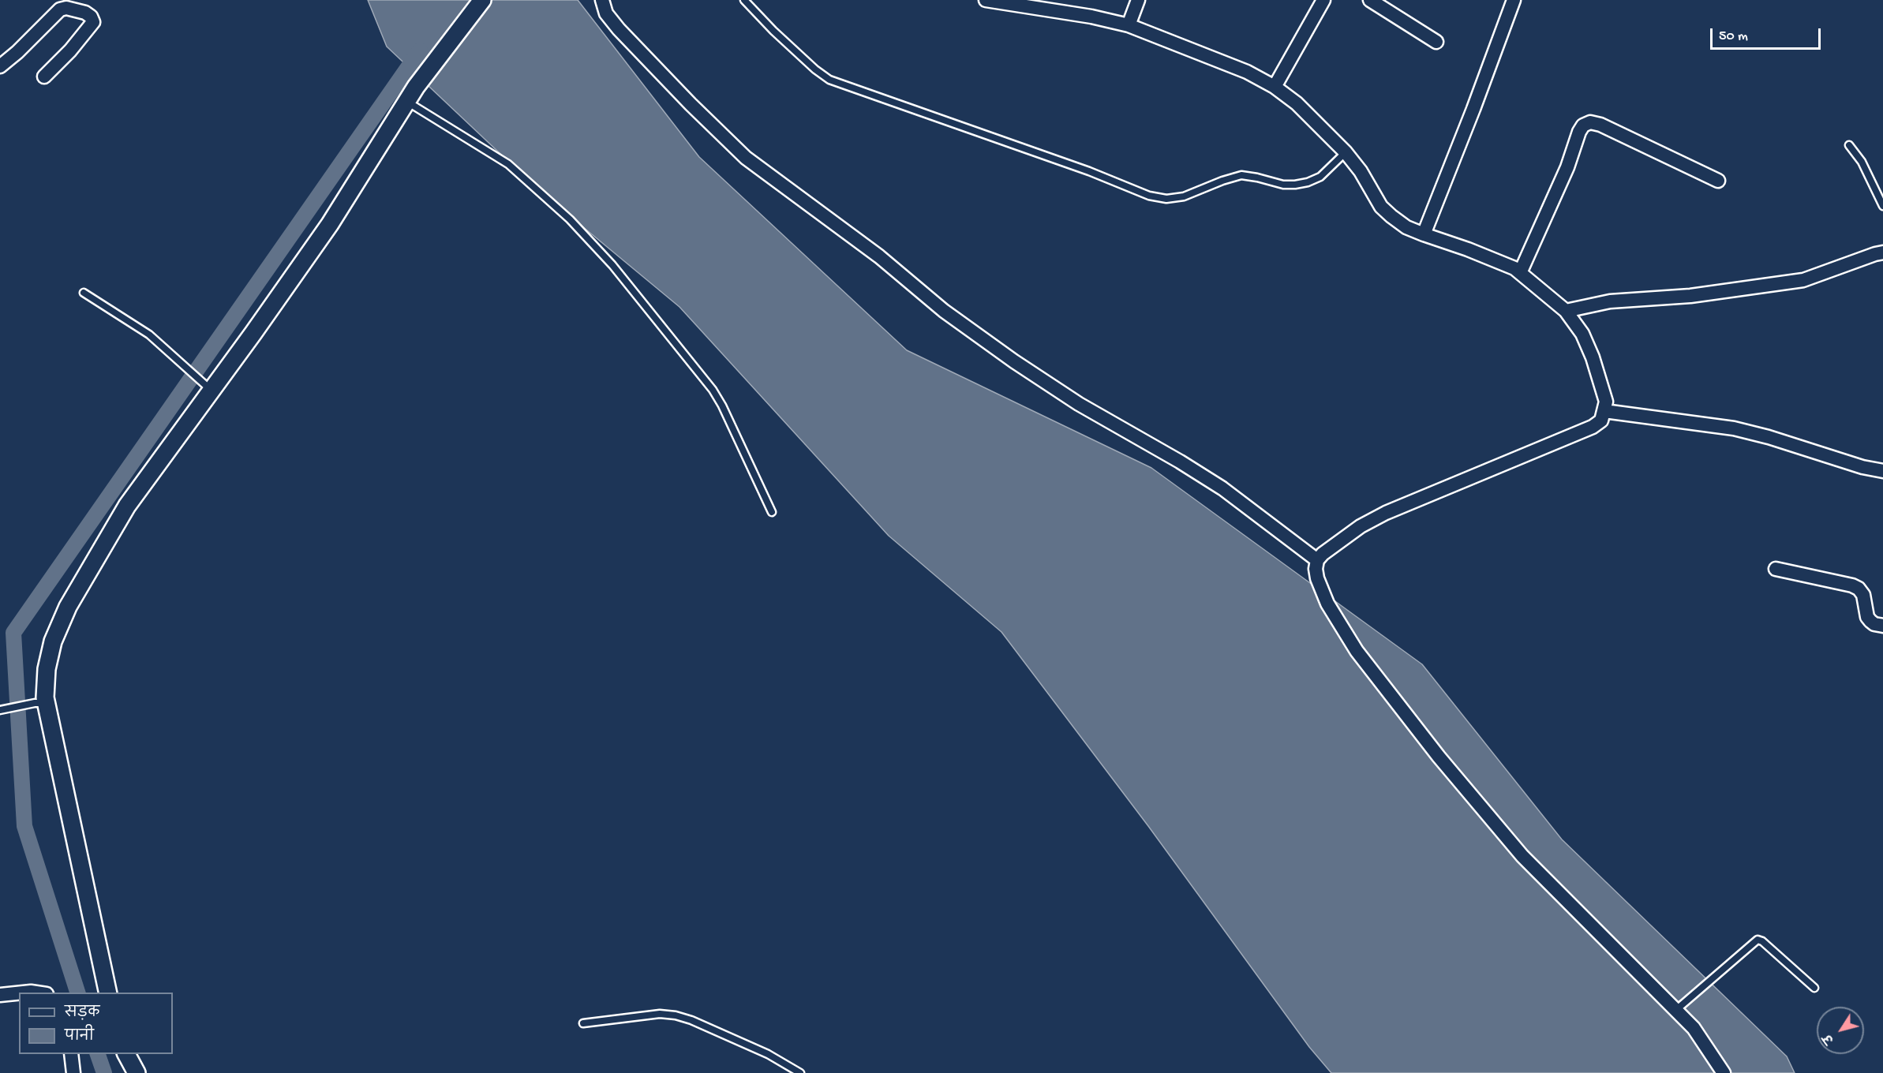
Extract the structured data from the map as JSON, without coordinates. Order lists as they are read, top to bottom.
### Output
{
  "legend": ["सड़क", "पानी"],
  "scale_bar": "50 m",
  "north": "bottom left"
}
